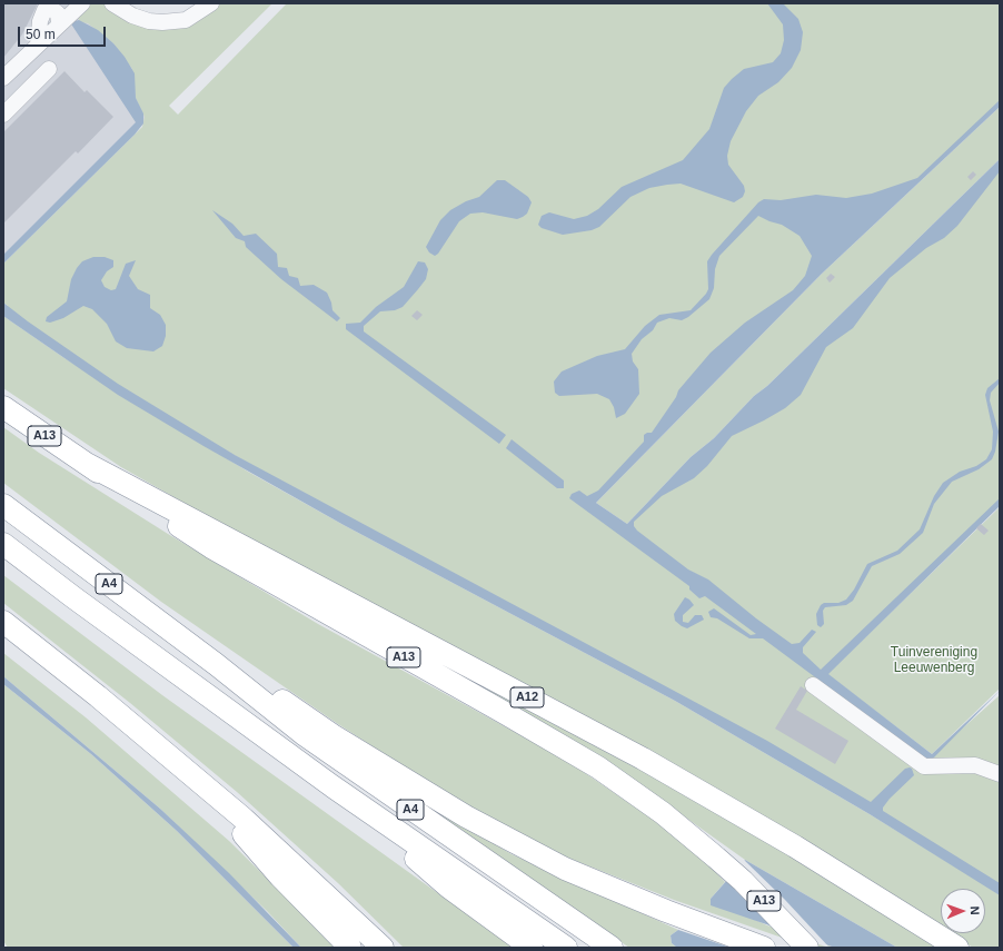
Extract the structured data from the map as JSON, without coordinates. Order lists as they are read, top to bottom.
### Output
{
  "streets": {
    "highway": ["A13", "A4", "A12"]
  },
  "crossings": [
    ["A13", "A12"]
  ],
  "parks": ["Tuinvereniging Leeuwenberg"],
  "scale_bar": "50 m",
  "north": "right"
}
